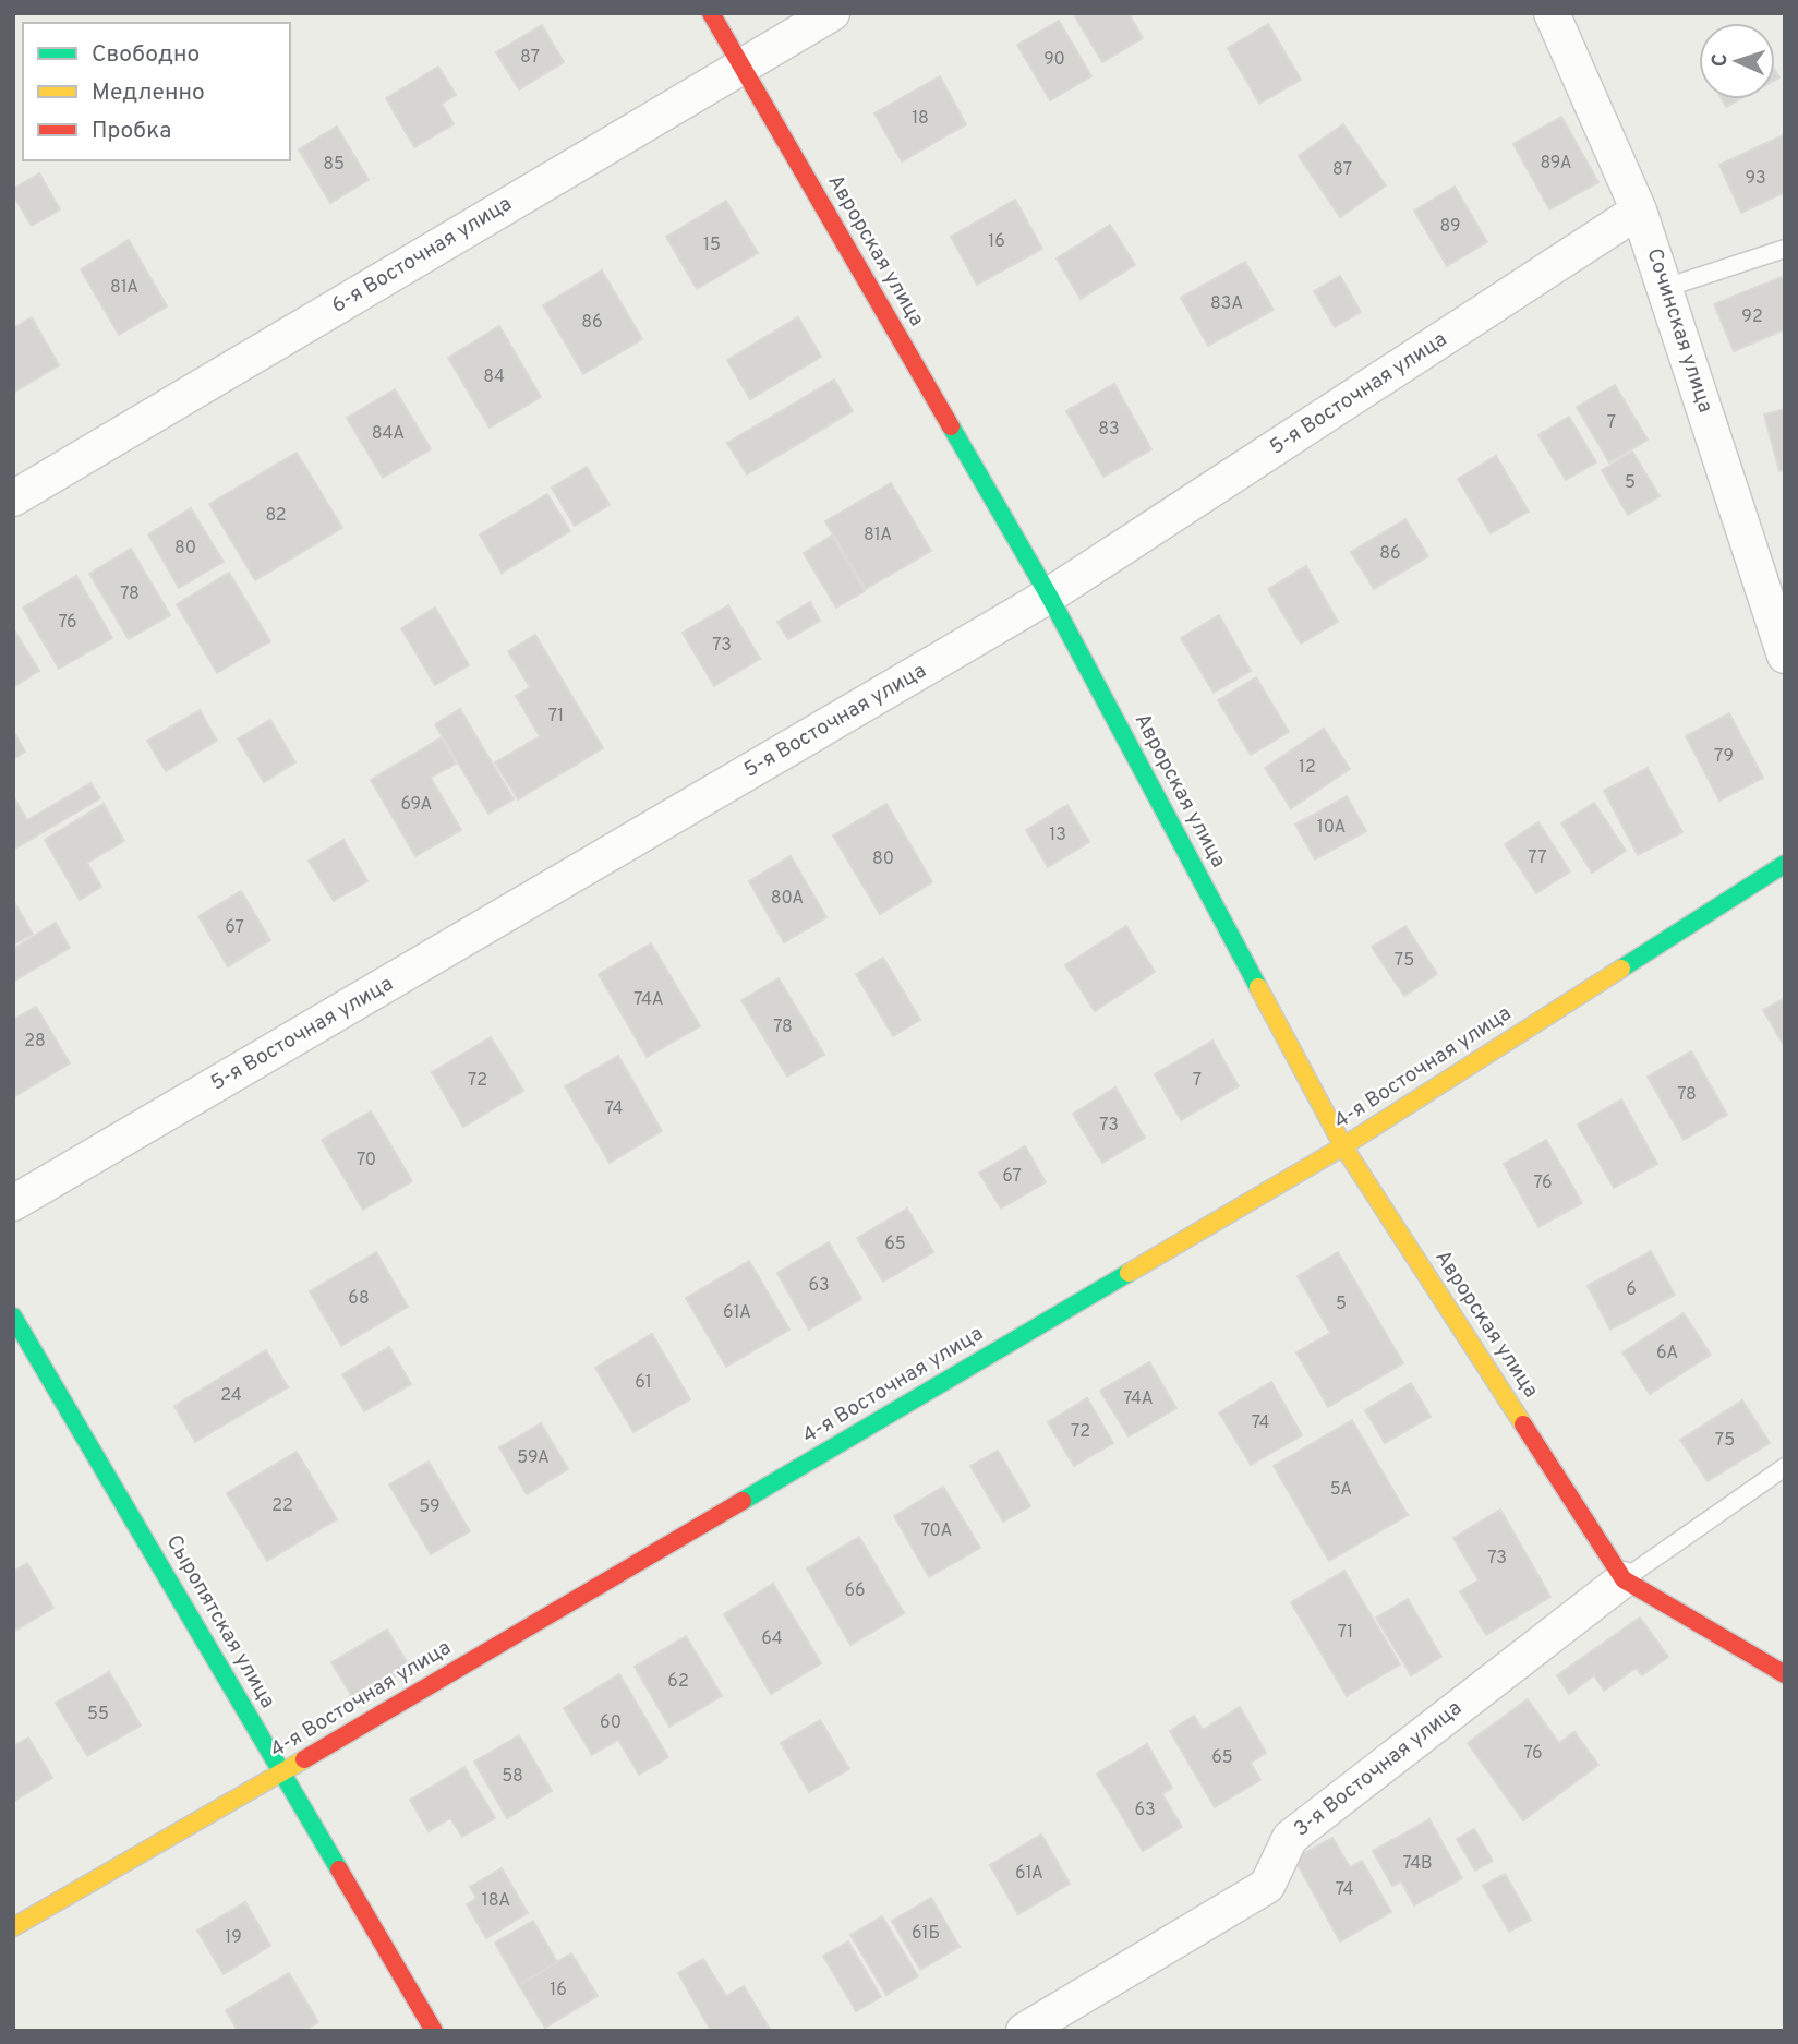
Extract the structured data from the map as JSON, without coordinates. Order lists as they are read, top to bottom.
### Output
{
  "streets": {
    "street": [
      "Аврорская улица",
      "6-я Восточная улица",
      "Сочинская улица",
      "5-я Восточная улица",
      "4-я Восточная улица",
      "Сыропятская улица",
      "3-я Восточная улица"
    ]
  },
  "crossings": [
    ["Аврорская улица", "6-я Восточная улица"],
    ["Аврорская улица", "5-я Восточная улица"],
    ["Аврорская улица", "4-я Восточная улица"],
    ["Аврорская улица", "3-я Восточная улица"],
    ["Сочинская улица", "5-я Восточная улица"],
    ["4-я Восточная улица", "Сыропятская улица"]
  ],
  "house_numbers": [
    "87",
    "90",
    "18",
    "89А",
    "85",
    "87",
    "93",
    "89",
    "16",
    "15",
    "81А",
    "83А",
    "92",
    "86",
    "84",
    "7",
    "83",
    "84А",
    "5",
    "82",
    "81А",
    "80",
    "86",
    "78",
    "76",
    "73",
    "71",
    "79",
    "12",
    "69А",
    "10А",
    "13",
    "77",
    "80",
    "80А",
    "67",
    "75",
    "74А",
    "78",
    "28",
    "72",
    "7",
    "78",
    "74",
    "73",
    "70",
    "67",
    "76",
    "65",
    "63",
    "6",
    "68",
    "5",
    "61А",
    "6А",
    "61",
    "24",
    "74А",
    "74",
    "72",
    "75",
    "59А",
    "5А",
    "22",
    "59",
    "70А",
    "73",
    "66",
    "71",
    "64",
    "62",
    "55",
    "60",
    "76",
    "65",
    "58",
    "63",
    "74В",
    "61А",
    "74",
    "18А",
    "61Б",
    "19",
    "16"
  ],
  "legend": ["Свободно", "Медленно", "Пробка"],
  "north": "left"
}
